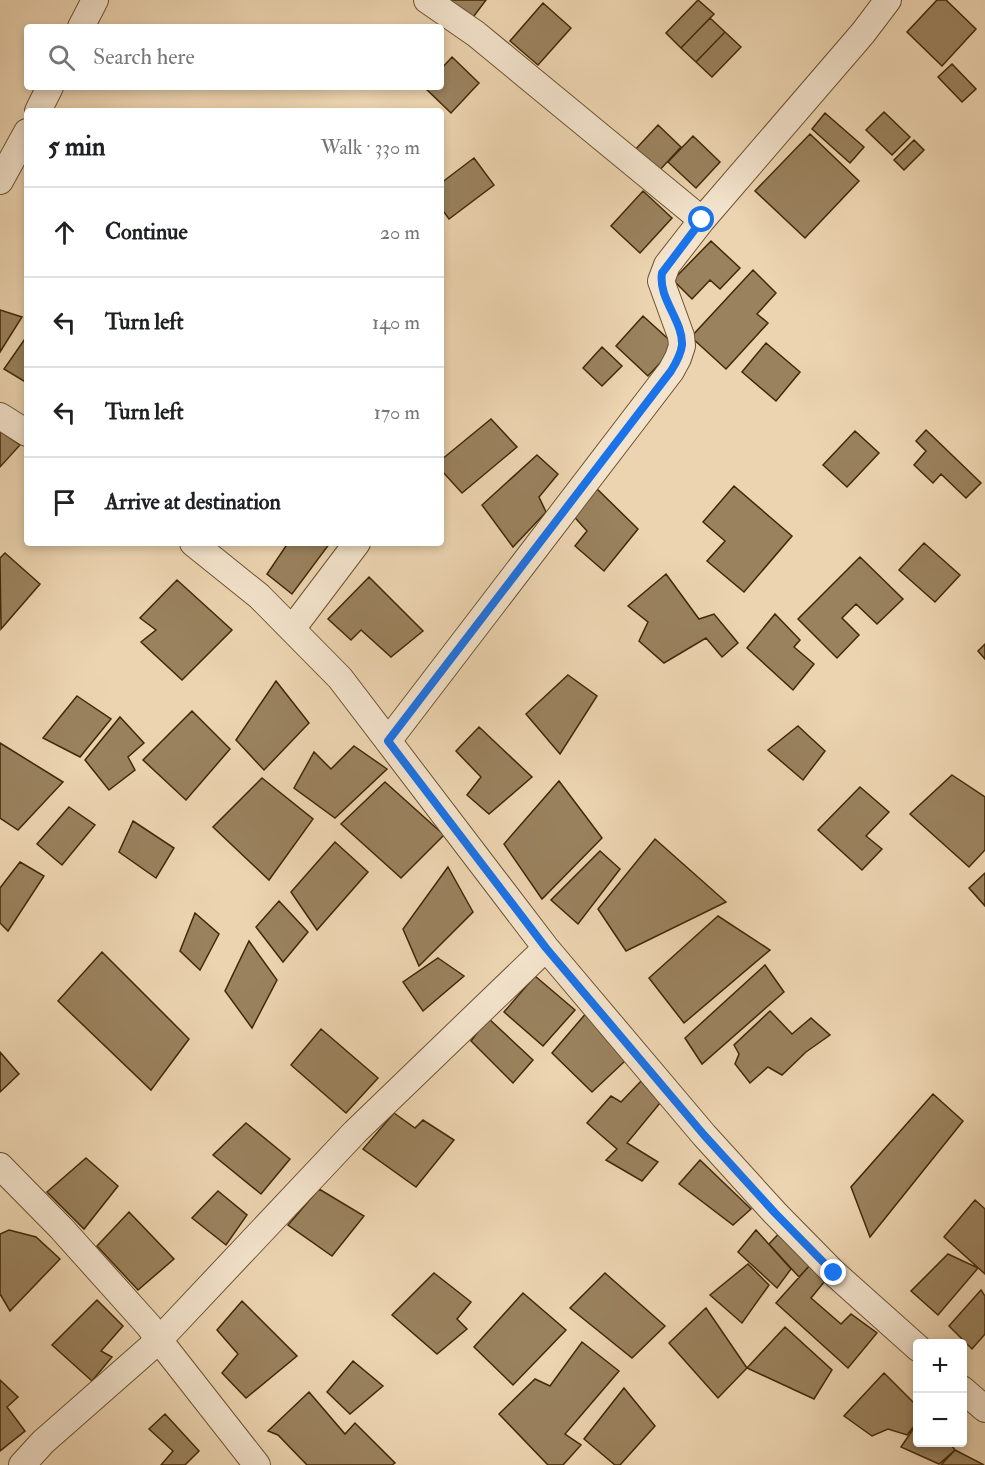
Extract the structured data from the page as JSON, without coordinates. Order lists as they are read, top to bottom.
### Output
{
  "page": {
    "search": "Search here",
    "heading": ["5 min", "Walk · 330 m"],
    "list": [
      ["Continue", "20 m"],
      ["Turn left", "140 m"],
      ["Turn left", "170 m"],
      "Arrive at destination"
    ],
    "map_buttons": ["+", "−"]
  }
}
